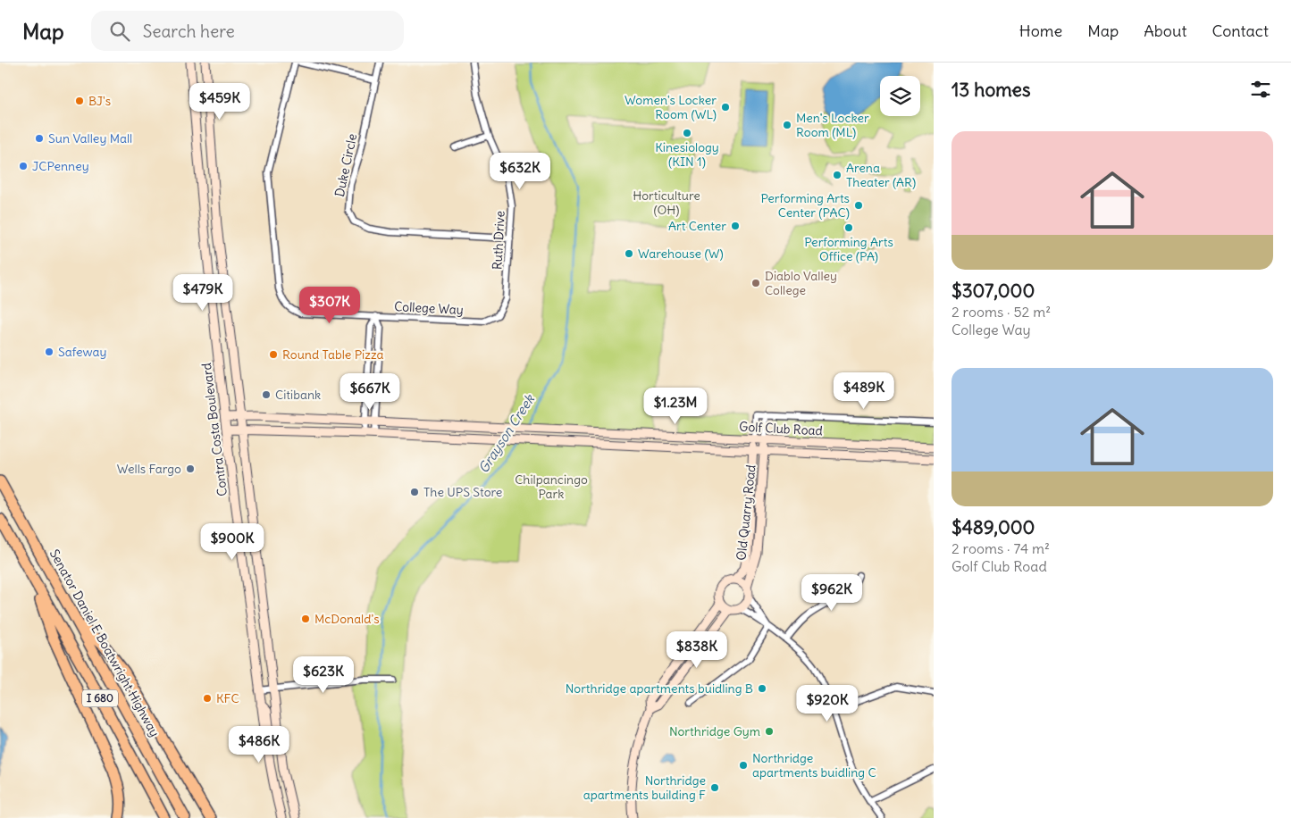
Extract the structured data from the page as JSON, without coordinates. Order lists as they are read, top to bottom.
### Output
{
  "streets": {
    "highway": ["Senator Daniel E Boatwright Highway", "I 680"],
    "street": [
      "Duke Circle",
      "Ruth Drive",
      "College Way",
      "Golf Club Road",
      "Contra Costa Boulevard",
      "Old Quarry Road"
    ]
  },
  "crossings": [
    ["Duke Circle", "Ruth Drive"],
    ["Ruth Drive", "College Way"],
    ["Golf Club Road", "Contra Costa Boulevard"],
    ["Golf Club Road", "Old Quarry Road"]
  ],
  "water": ["Grayson Creek"],
  "parks": ["Horticulture (OH)", "Chilpancingo Park"],
  "places": [
    "BJ's",
    "Women's Locker Room (WL)",
    "Men's Locker Room (ML)",
    "Kinesiology (KIN 1)",
    "Sun Valley Mall",
    "JCPenney",
    "Arena Theater (AR)",
    "Performing Arts Center (PAC)",
    "Art Center",
    "Performing Arts Office (PA)",
    "Warehouse (W)",
    "Diablo Valley College",
    "Safeway",
    "Round Table Pizza",
    "Citibank",
    "Wells Fargo",
    "The UPS Store",
    "McDonald's",
    "Northridge apartments buidling B",
    "KFC",
    "Northridge Gym",
    "Northridge apartments buidling C",
    "Northridge apartments building F"
  ],
  "page": {
    "header": "Map",
    "search": "Search here",
    "nav": [
      "Home",
      "Map",
      "About",
      "Contact"
    ],
    "heading": "13 homes",
    "price": [
      "$459K",
      "$632K",
      "$479K",
      "$307K",
      "$489K",
      "$667K",
      "$1.23M",
      "$900K",
      "$962K",
      "$838K",
      "$623K",
      "$920K",
      "$486K"
    ],
    "list": [
      {
        "name": "$307,000",
        "note": "2 rooms · 52 m² · College Way"
      },
      {
        "name": "$489,000",
        "note": "2 rooms · 74 m² · Golf Club Road"
      }
    ]
  }
}
